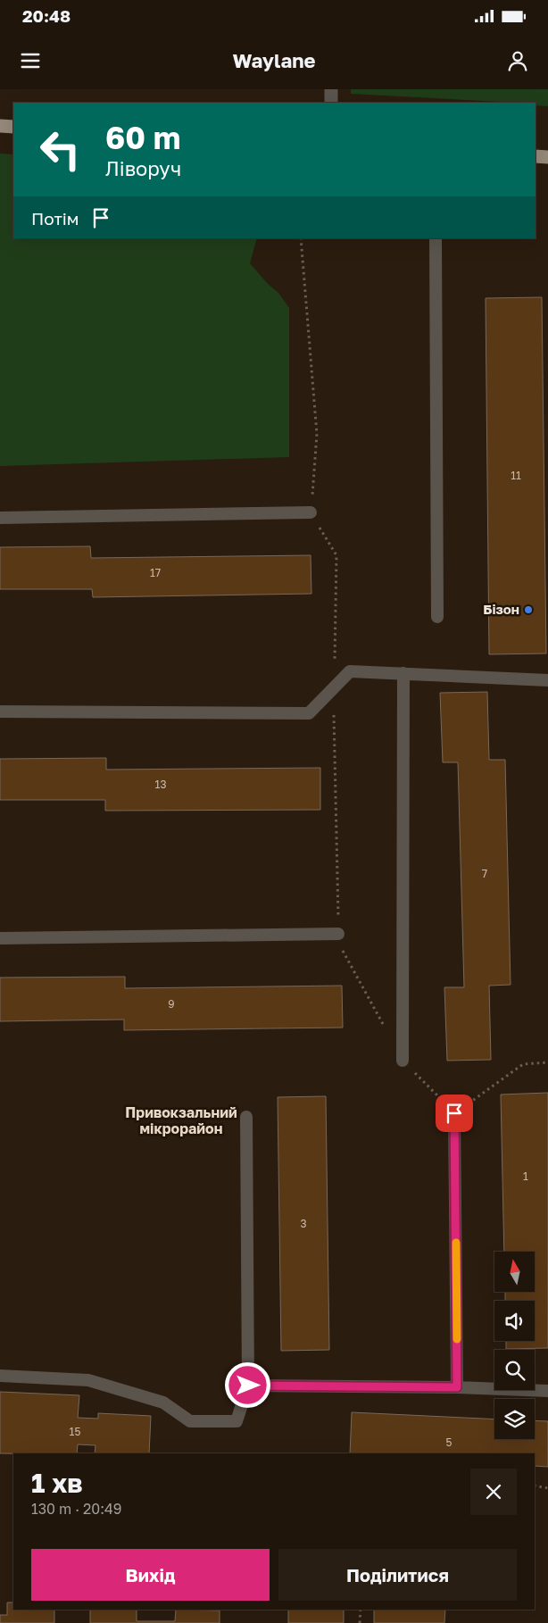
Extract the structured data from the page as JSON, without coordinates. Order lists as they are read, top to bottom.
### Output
{
  "districts": ["Привокзальний мікрорайон"],
  "places": ["Бізон"],
  "house_numbers": [
    "11",
    "17",
    "13",
    "7",
    "9",
    "1",
    "3",
    "15",
    "5"
  ],
  "north": "top",
  "page": {
    "status": "20:48",
    "header": "Waylane",
    "turn": ["60 m", "Ліворуч"],
    "then": "Потім",
    "heading": ["1 хв", "130 m · 20:49"],
    "buttons": ["Вихід", "Поділитися"]
  }
}
